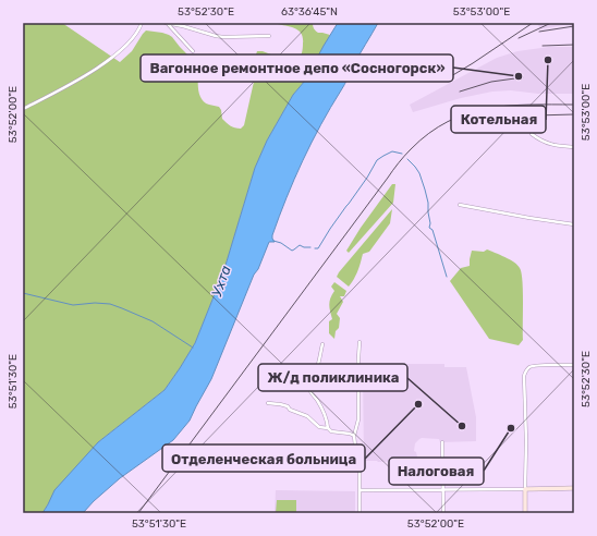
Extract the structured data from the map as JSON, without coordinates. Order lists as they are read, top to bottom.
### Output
{
  "water": ["Ухта"],
  "places": [
    "Котельная",
    "Вагонное ремонтное депо «Сосногорск»",
    "Отделенческая больница",
    "Ж/д поликлиника",
    "Налоговая"
  ],
  "coordinates": [
    "53°52'30\"E",
    "63°36'45\"N",
    "53°53'00\"E",
    "53°52'00\"E",
    "53°51'30\"E"
  ]
}
